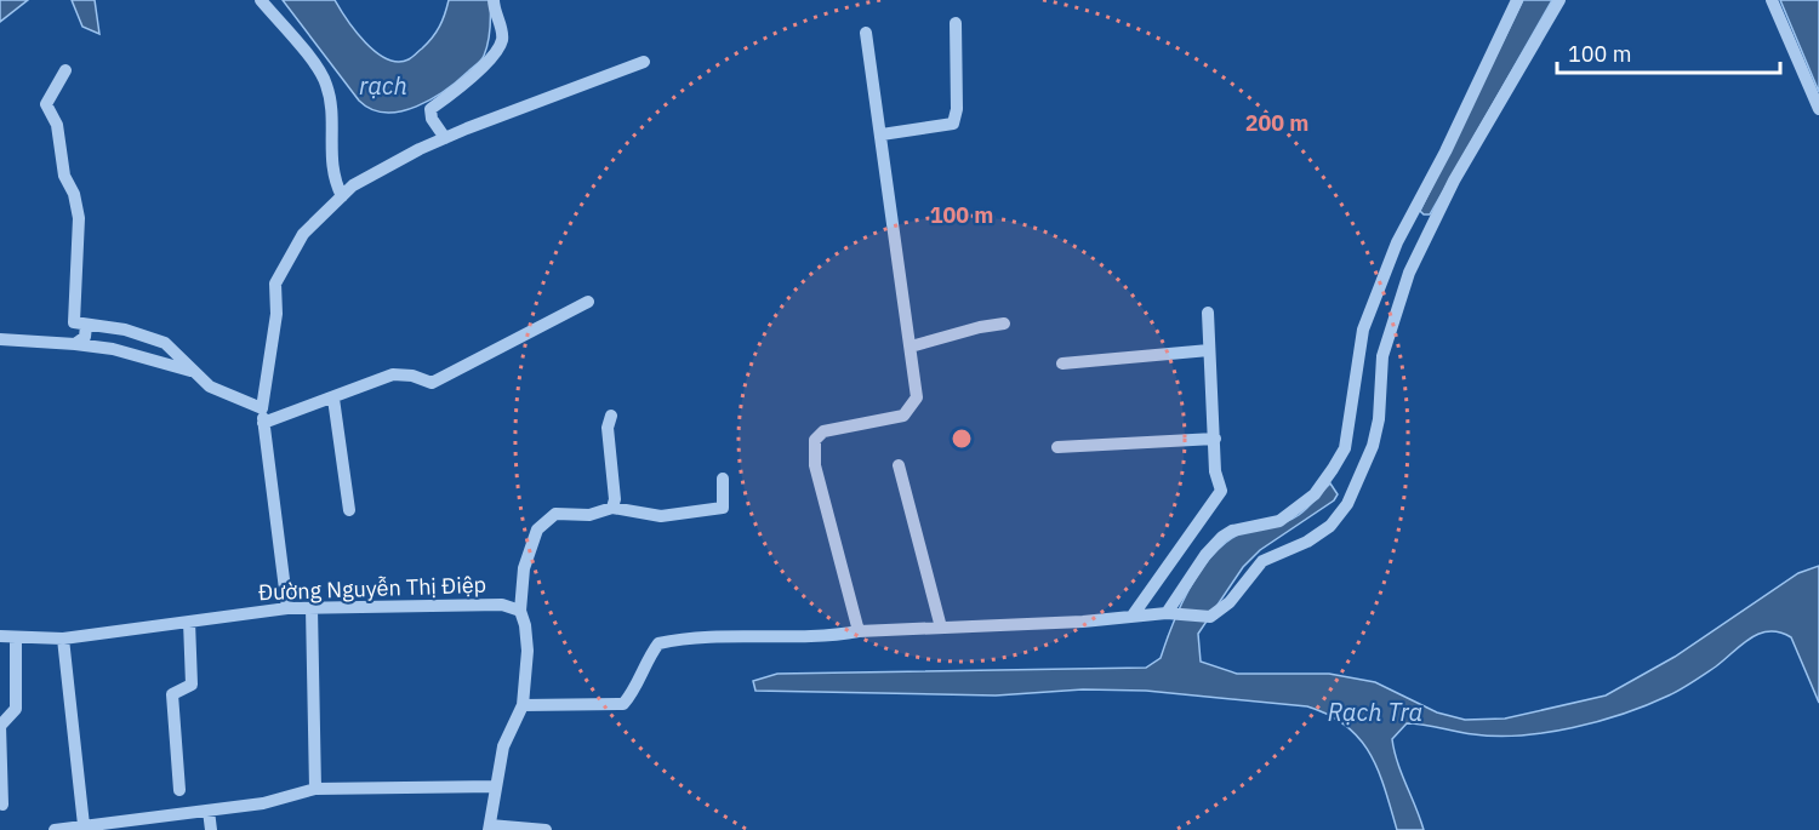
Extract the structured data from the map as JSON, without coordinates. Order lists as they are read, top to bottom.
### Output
{
  "streets": {
    "street": ["Đường Nguyễn Thị Điệp"]
  },
  "water": ["rạch", "Rạch Tra"],
  "scale_bar": "100 m",
  "rings": ["200 m", "100 m"]
}
